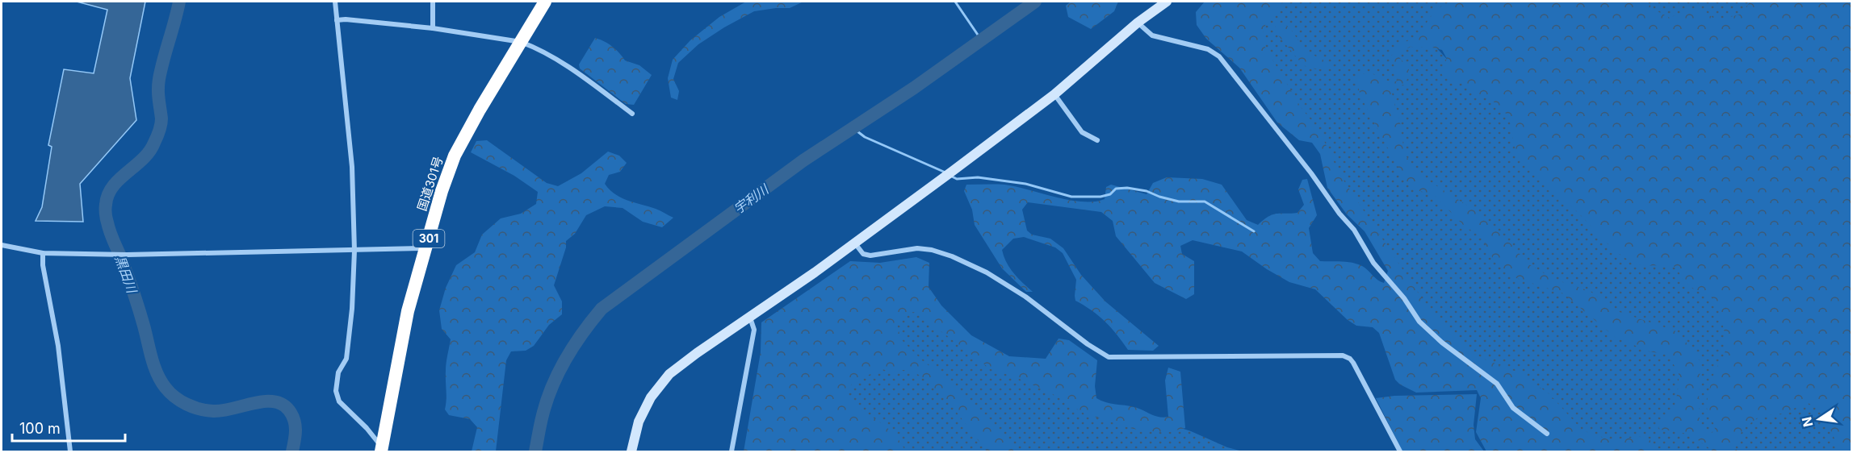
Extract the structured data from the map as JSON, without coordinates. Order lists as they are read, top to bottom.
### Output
{
  "streets": {
    "highway": ["国道301号", "301"]
  },
  "water": ["宇利川", "黒田川"],
  "scale_bar": "100 m",
  "north": "left"
}
